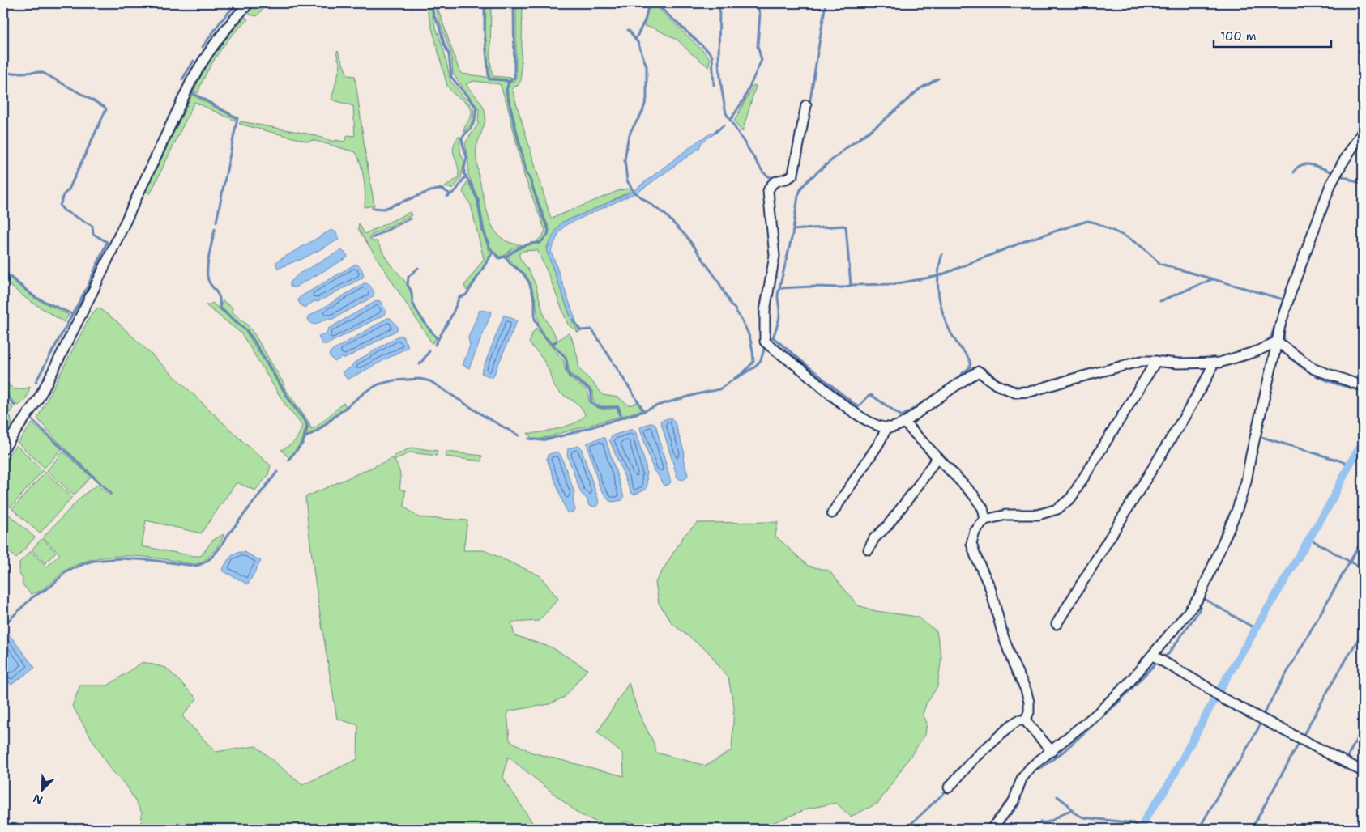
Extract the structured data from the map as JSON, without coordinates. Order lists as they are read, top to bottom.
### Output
{
  "scale_bar": "100 m",
  "north": "bottom left"
}
